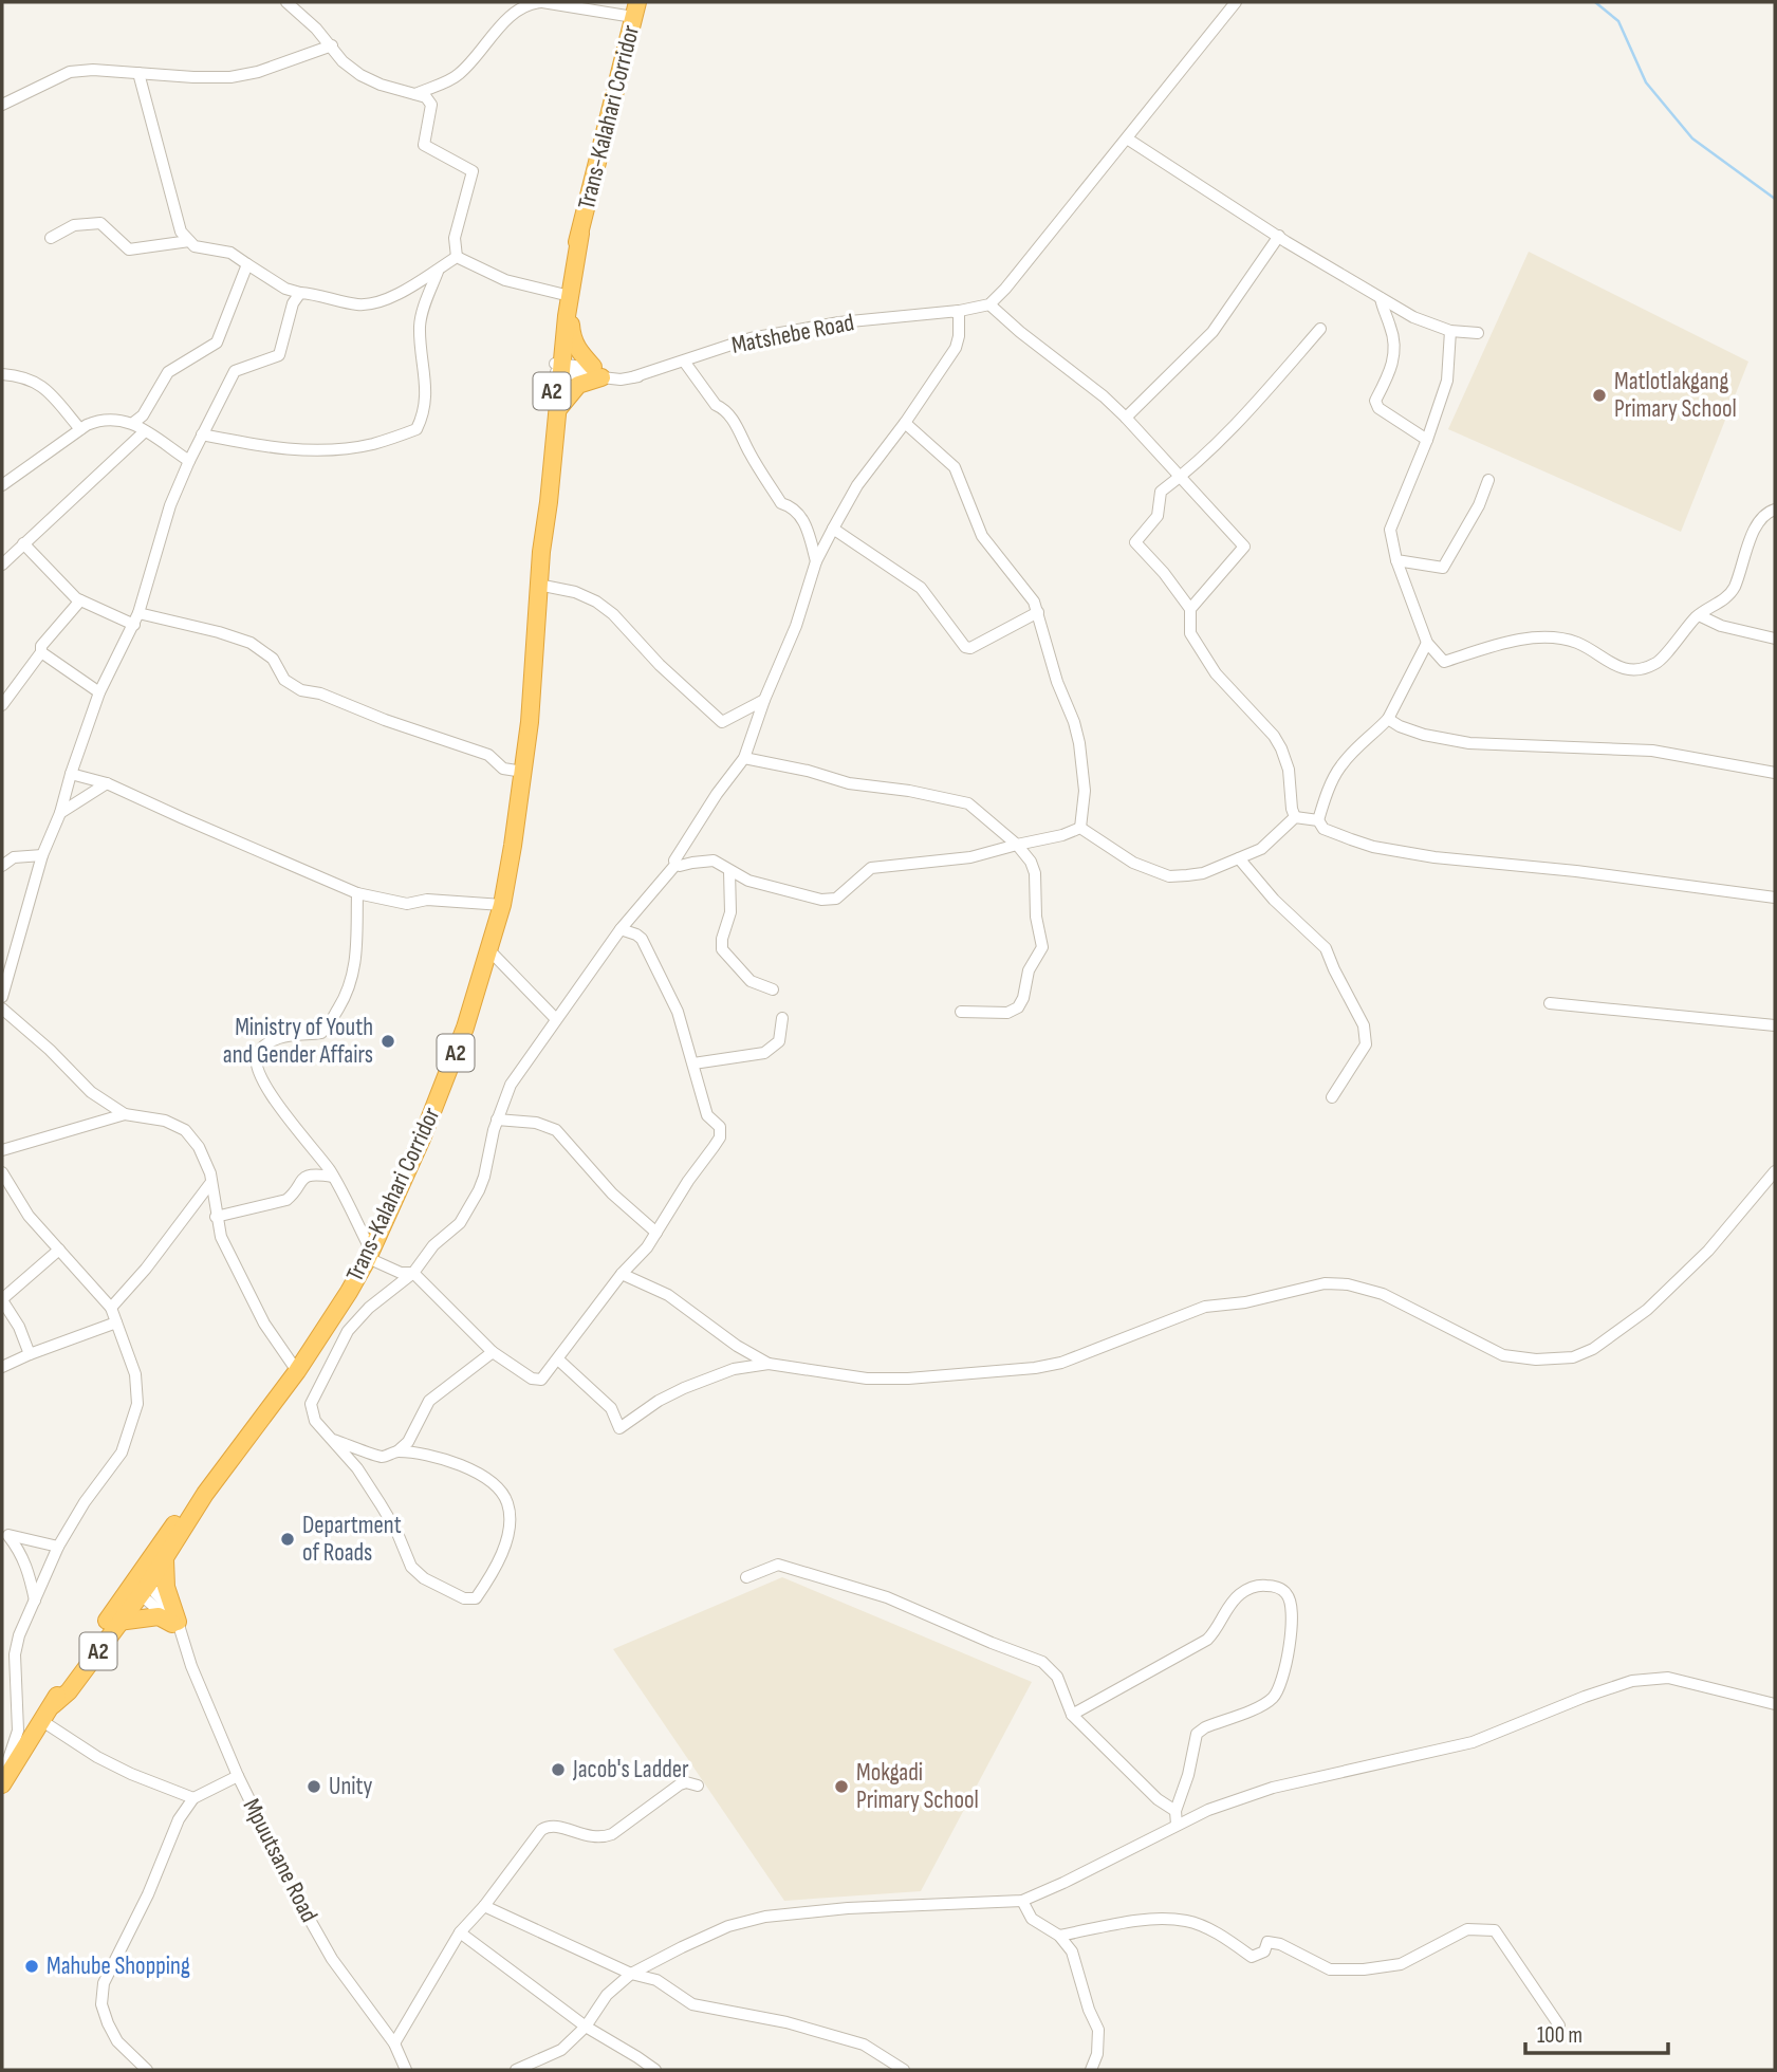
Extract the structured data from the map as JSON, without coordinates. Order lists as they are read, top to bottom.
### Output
{
  "streets": {
    "highway": ["Trans-Kalahari Corridor", "A2"],
    "street": ["Matshebe Road", "Mpuutsane Road"]
  },
  "crossings": [
    ["Trans-Kalahari Corridor", "A2"],
    ["Trans-Kalahari Corridor", "Mpuutsane Road"],
    ["A2", "Mpuutsane Road"]
  ],
  "places": [
    "Matlotlakgang Primary School",
    "Ministry of Youth and Gender Affairs",
    "Department of Roads",
    "Jacob's Ladder",
    "Unity",
    "Mokgadi Primary School",
    "Mahube Shopping"
  ],
  "scale_bar": "100 m"
}
